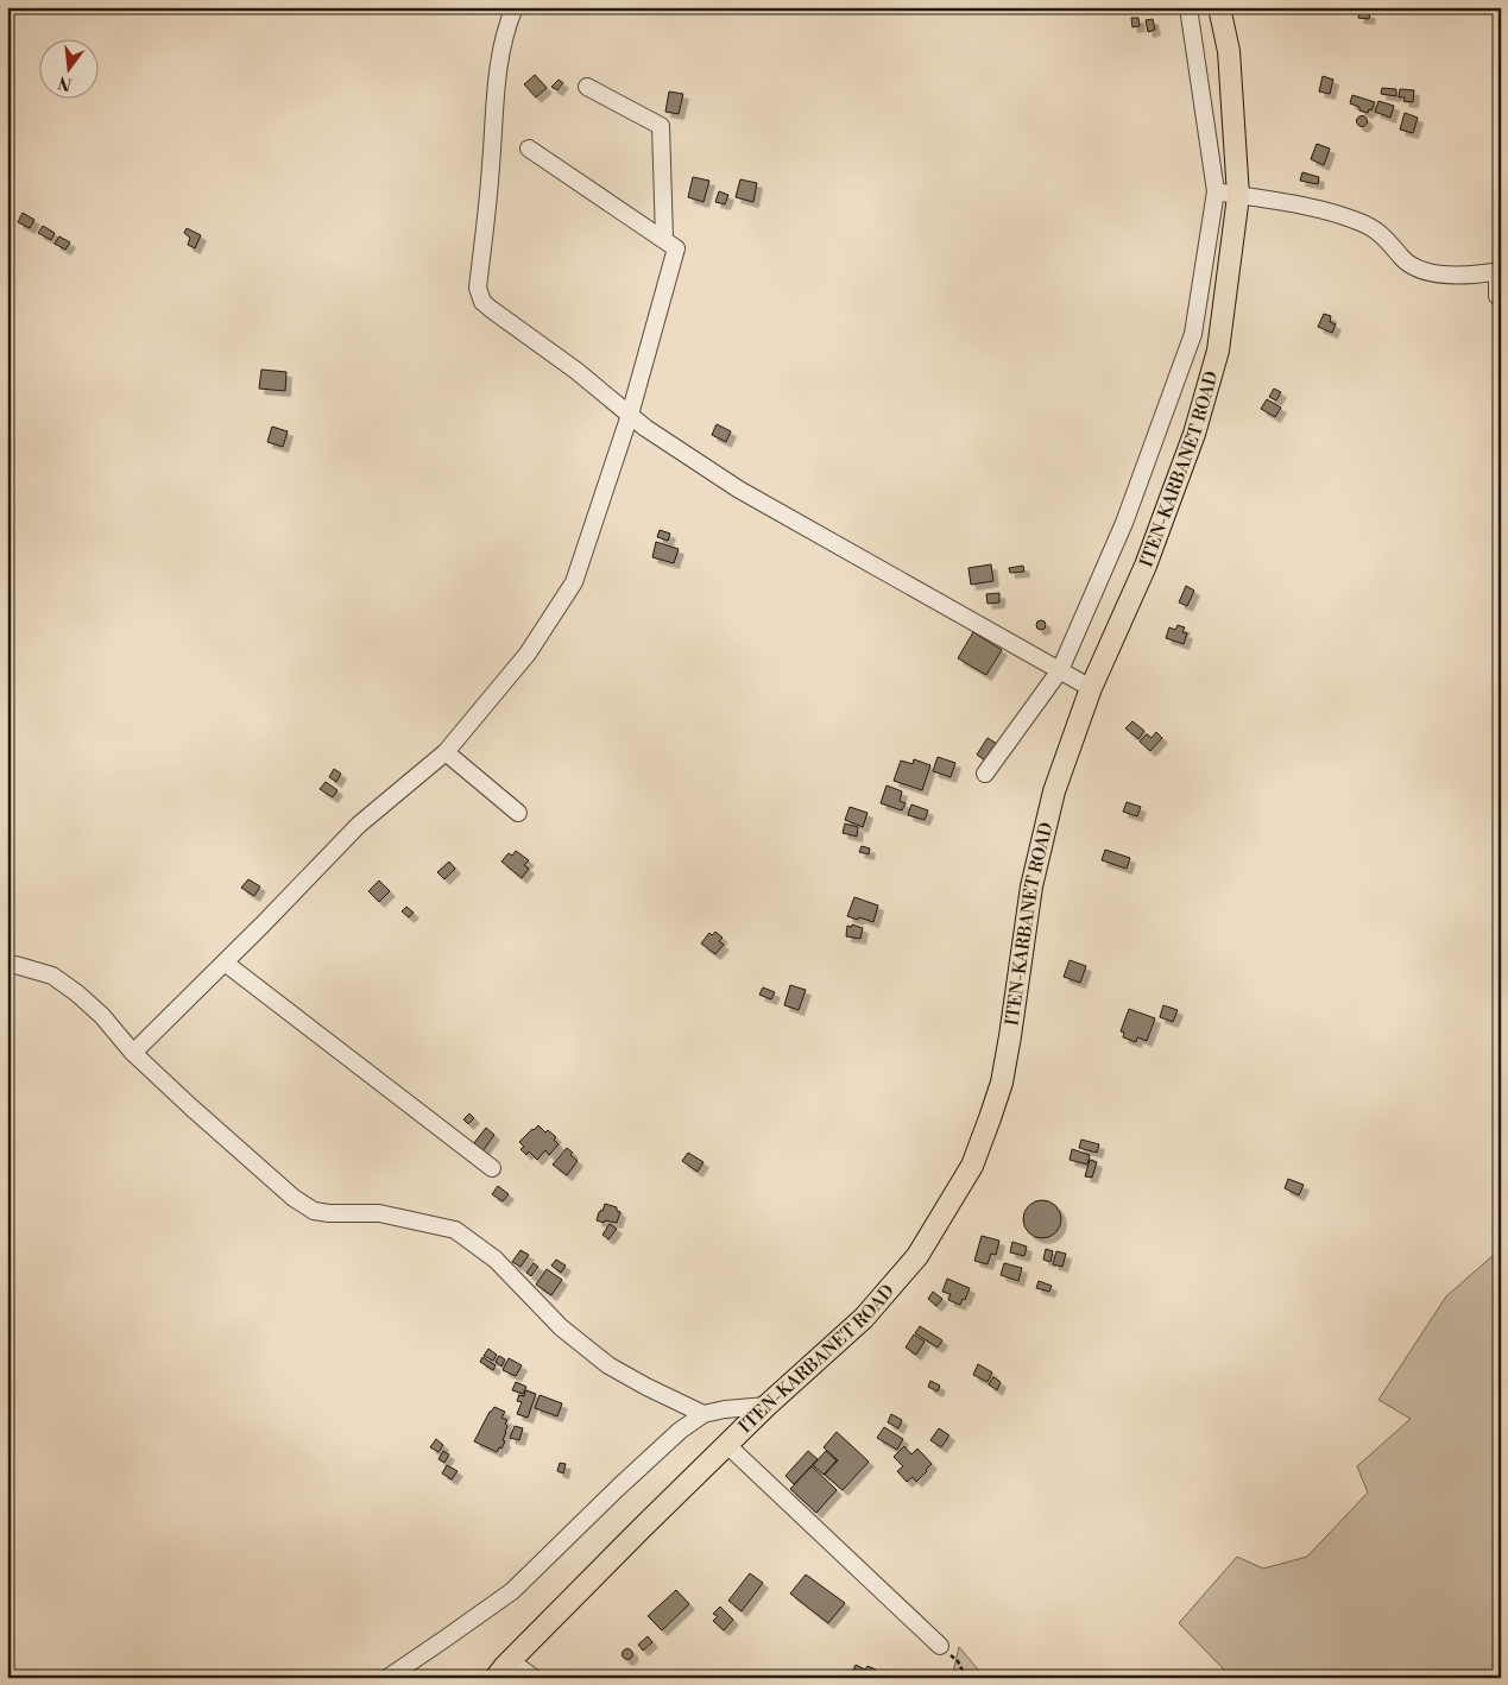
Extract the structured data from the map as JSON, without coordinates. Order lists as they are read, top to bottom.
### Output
{
  "streets": {
    "main road": ["ITEN-KARBANET ROAD"]
  },
  "north": "bottom"
}
